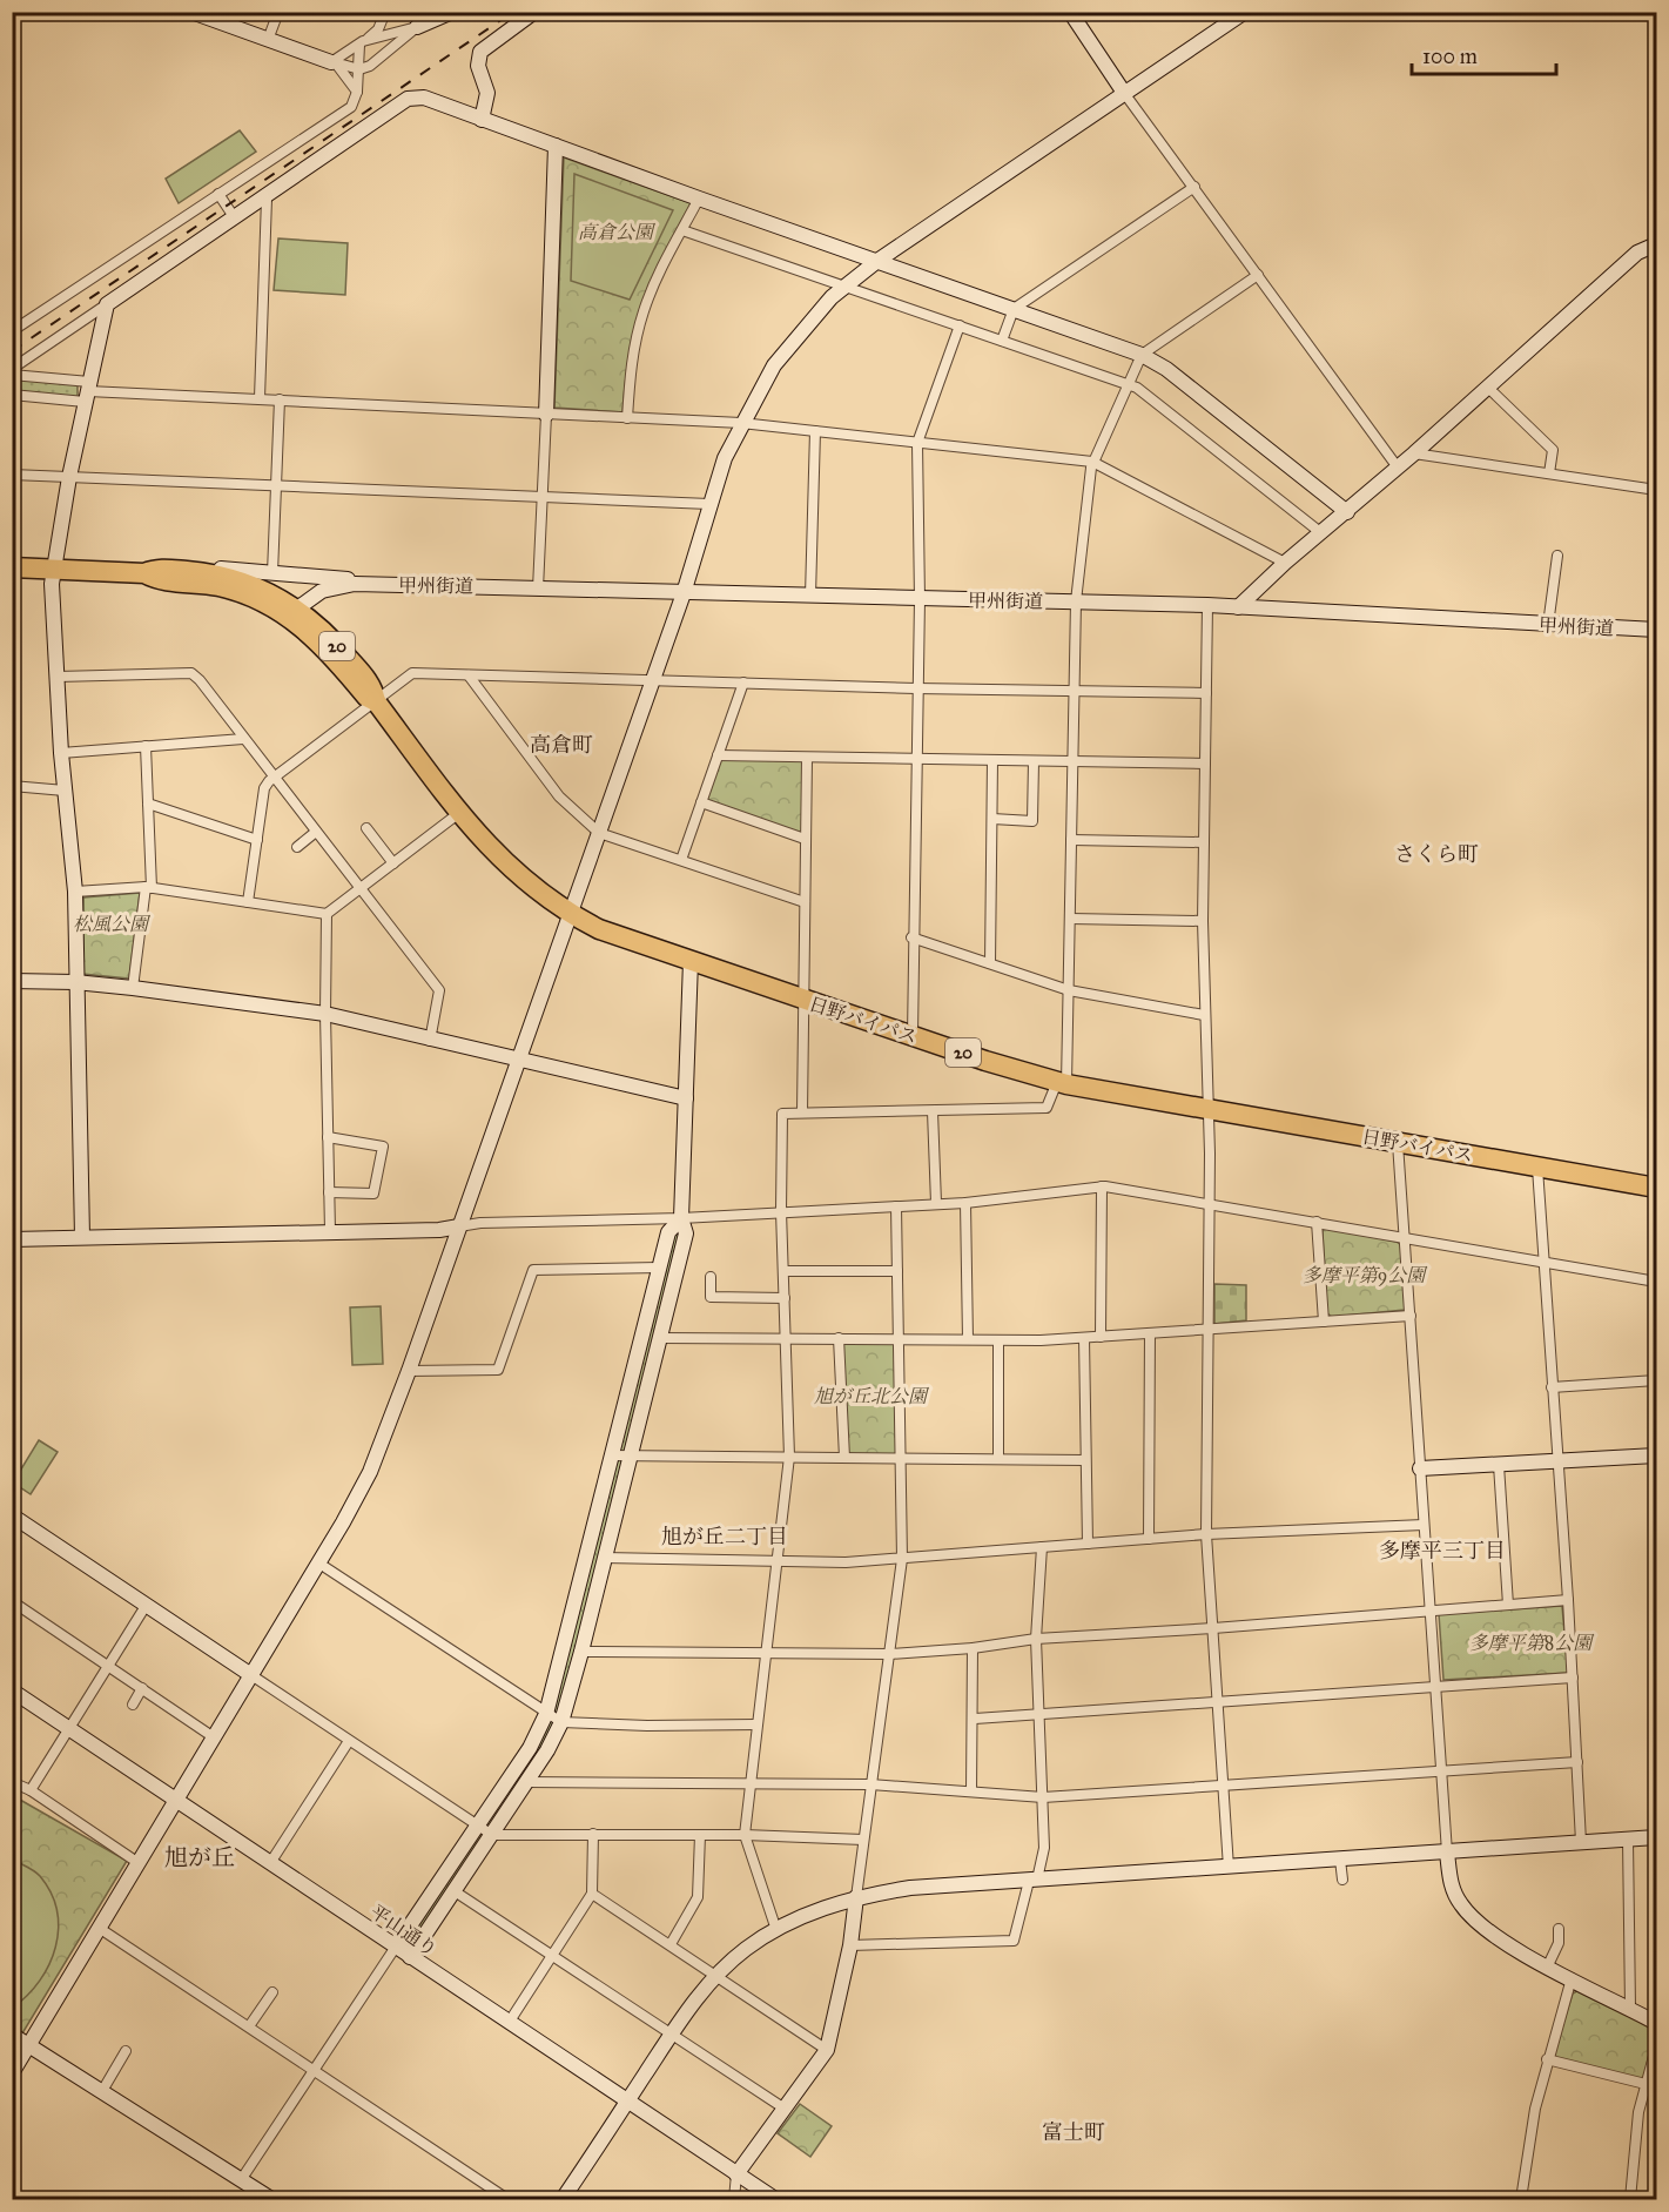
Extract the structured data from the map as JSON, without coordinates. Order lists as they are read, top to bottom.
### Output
{
  "streets": {
    "highway": ["20", "日野バイパス"],
    "street": ["甲州街道", "平山通り"]
  },
  "crossings": [
    ["甲州街道", "20"],
    ["甲州街道", "日野バイパス"],
    ["20", "日野バイパス"]
  ],
  "districts": [
    "高倉町",
    "さくら町",
    "旭が丘二丁目",
    "多摩平三丁目",
    "旭が丘",
    "富士町"
  ],
  "parks": [
    "高倉公園",
    "松風公園",
    "多摩平第9公園",
    "旭が丘北公園",
    "多摩平第8公園"
  ],
  "scale_bar": "100 m"
}
